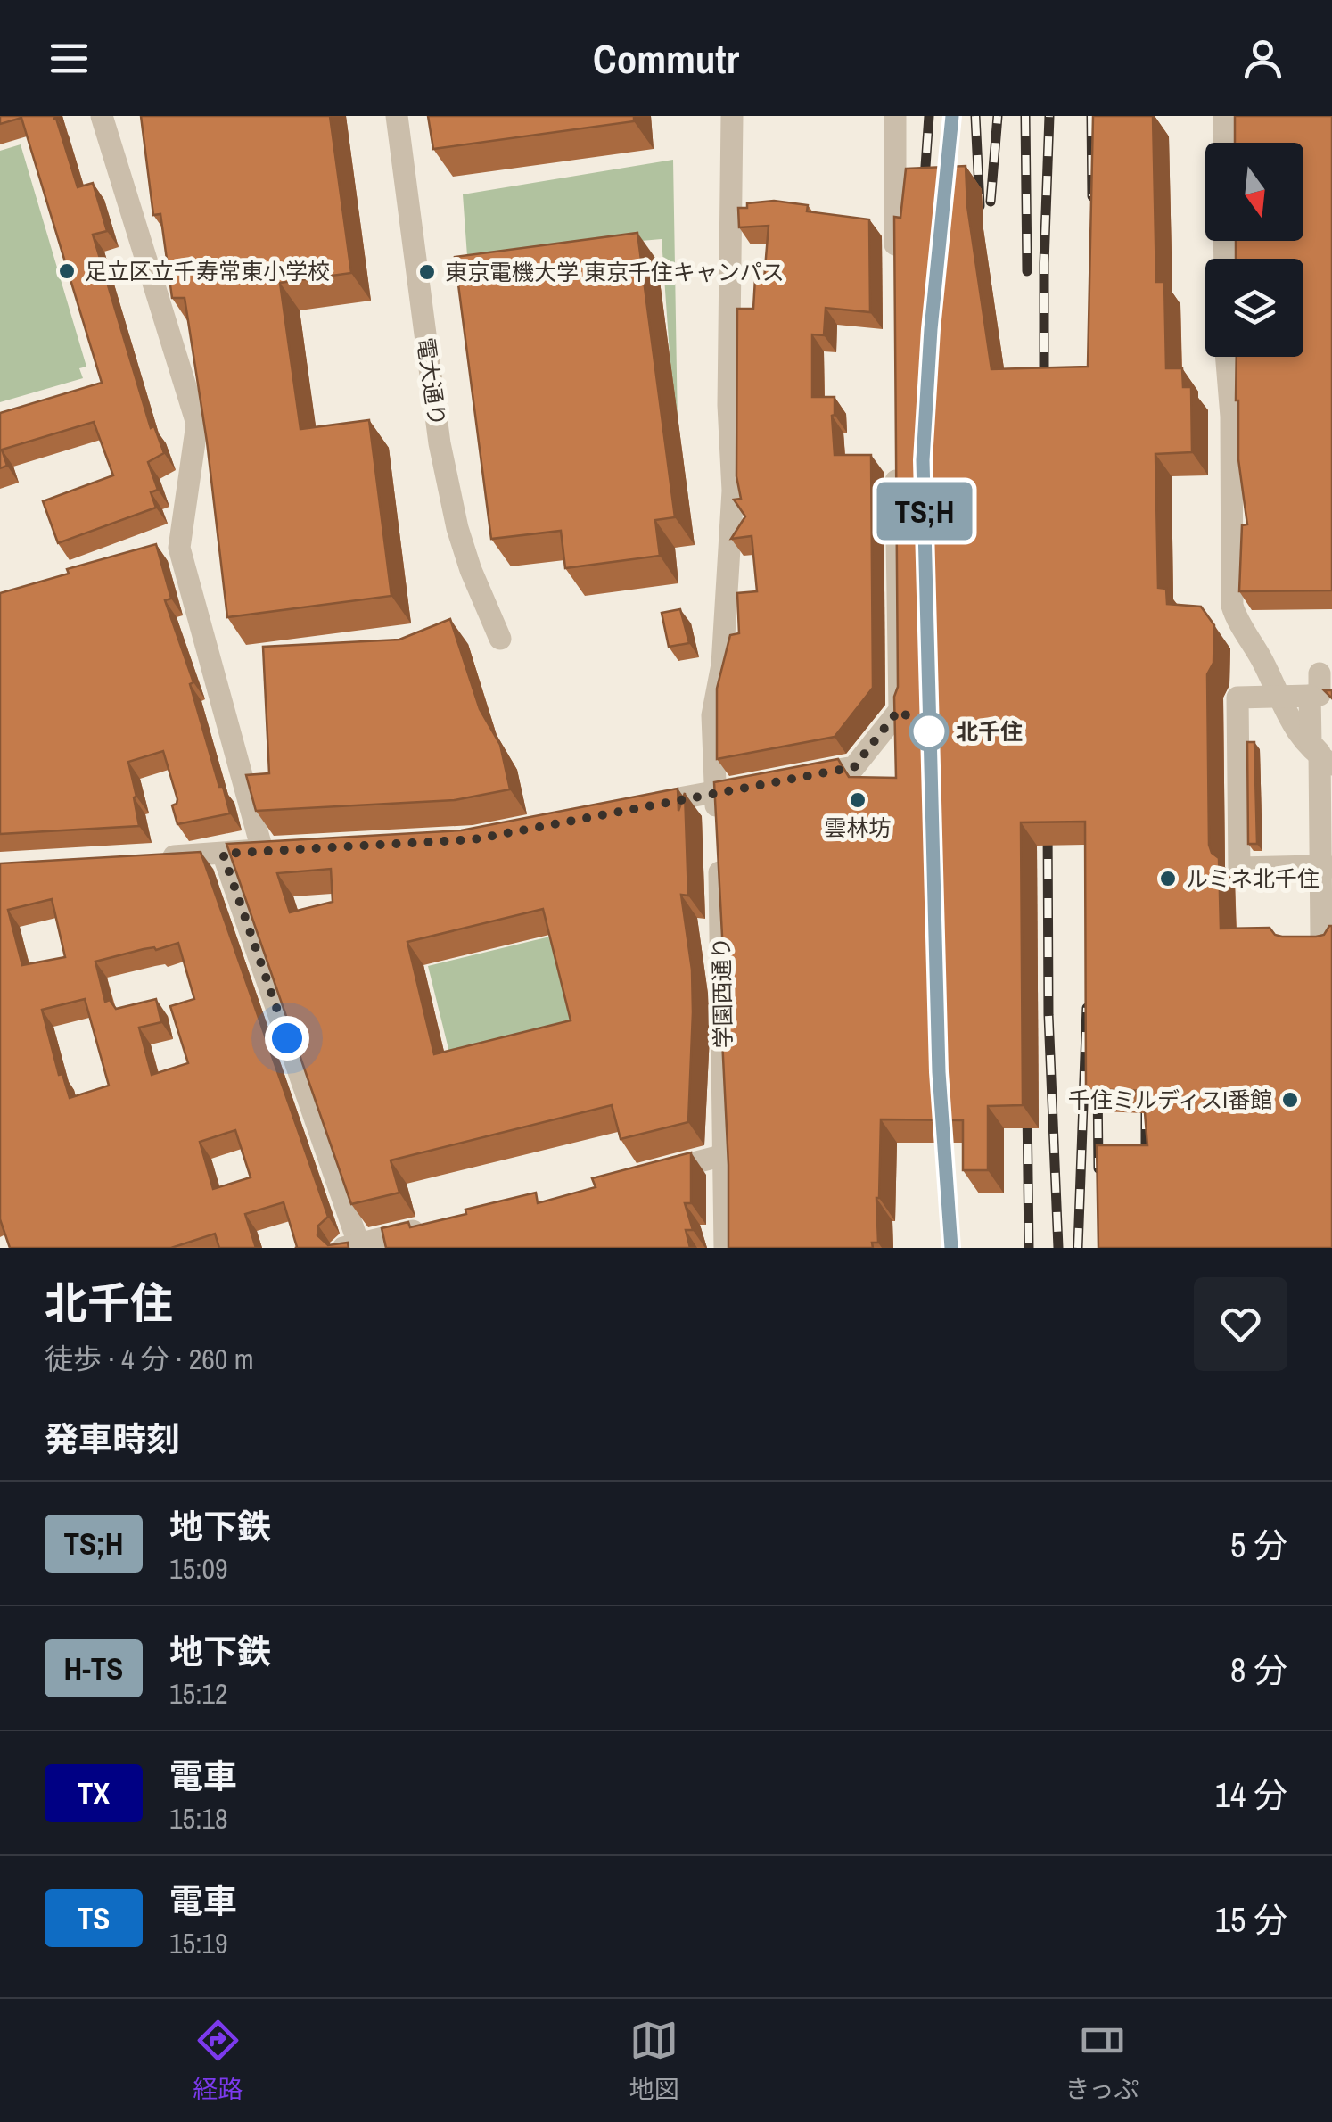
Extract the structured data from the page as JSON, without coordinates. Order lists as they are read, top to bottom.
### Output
{
  "streets": {
    "street": ["電大通り", "学園西通り"]
  },
  "places": [
    "足立区立千寿常東小学校",
    "東京電機大学 東京千住キャンパス",
    "北千住",
    "雲林坊",
    "ルミネ北千住",
    "千住ミルディスI番館"
  ],
  "lines": ["metro line TS;H"],
  "north": "bottom",
  "page": {
    "header": "Commutr",
    "on_map": "TS;H",
    "heading": [
      ["北千住", "徒歩 · 4 分 · 260 m"],
      "発車時刻"
    ],
    "list": [
      {
        "mark": "TS;H",
        "name": "地下鉄",
        "note": "15:09",
        "value": "5 分"
      },
      {
        "mark": "H-TS",
        "name": "地下鉄",
        "note": "15:12",
        "value": "8 分"
      },
      {
        "mark": "TX",
        "name": "電車",
        "note": "15:18",
        "value": "14 分"
      },
      {
        "mark": "TS",
        "name": "電車",
        "note": "15:19",
        "value": "15 分"
      }
    ],
    "tabs": ["経路", "地図", "きっぷ"]
  }
}
